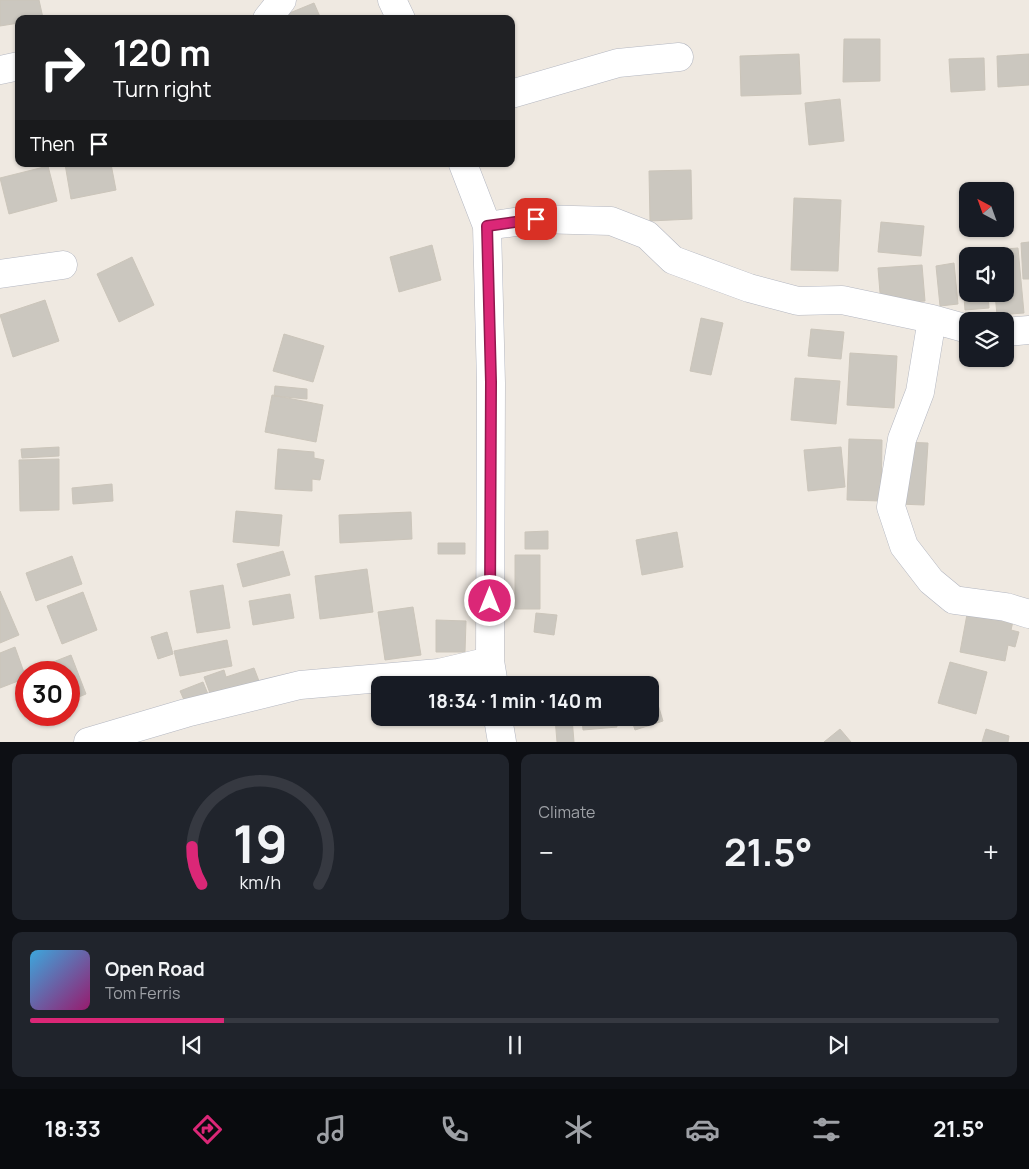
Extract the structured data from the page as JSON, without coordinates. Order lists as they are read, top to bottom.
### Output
{
  "north": "top left",
  "page": {
    "turn": ["120 m", "Turn right"],
    "then": "Then",
    "limit": "30",
    "trip": "18:34 · 1 min · 140 m",
    "tile": "Climate",
    "heat": ["−", "21.5°", "+"],
    "song": ["Open Road", "Tom Ferris"],
    "tabs": ["18:33", "21.5°"],
    "gauge": ["19", "km/h"]
  }
}
